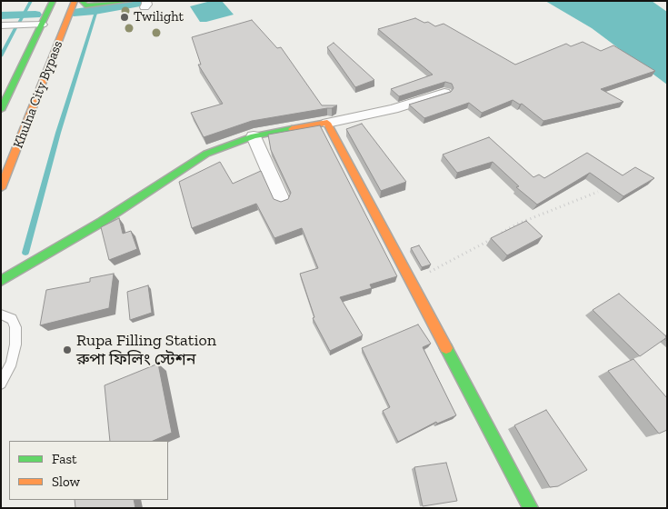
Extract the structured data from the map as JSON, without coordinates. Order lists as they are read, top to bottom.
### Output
{
  "streets": {
    "main road": ["Khulna City Bypass"]
  },
  "places": ["Twilight", "Rupa Filling Station রুপা ফিলিং স্টেশন"],
  "legend": ["Fast", "Slow"]
}
